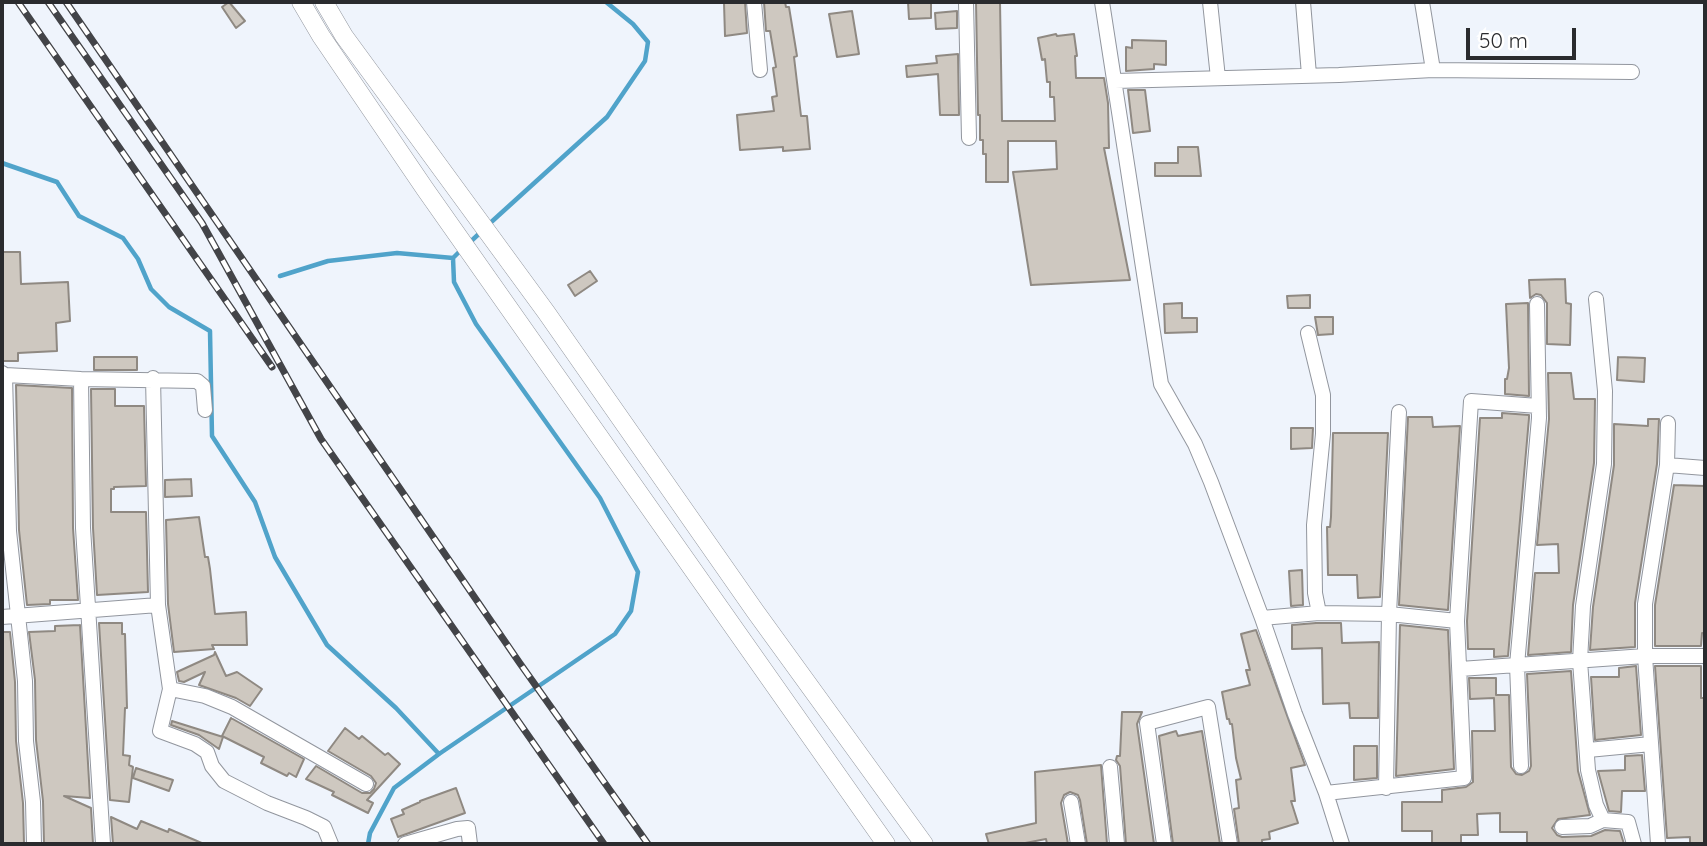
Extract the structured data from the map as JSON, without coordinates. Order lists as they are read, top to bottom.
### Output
{
  "scale_bar": "50 m"
}
